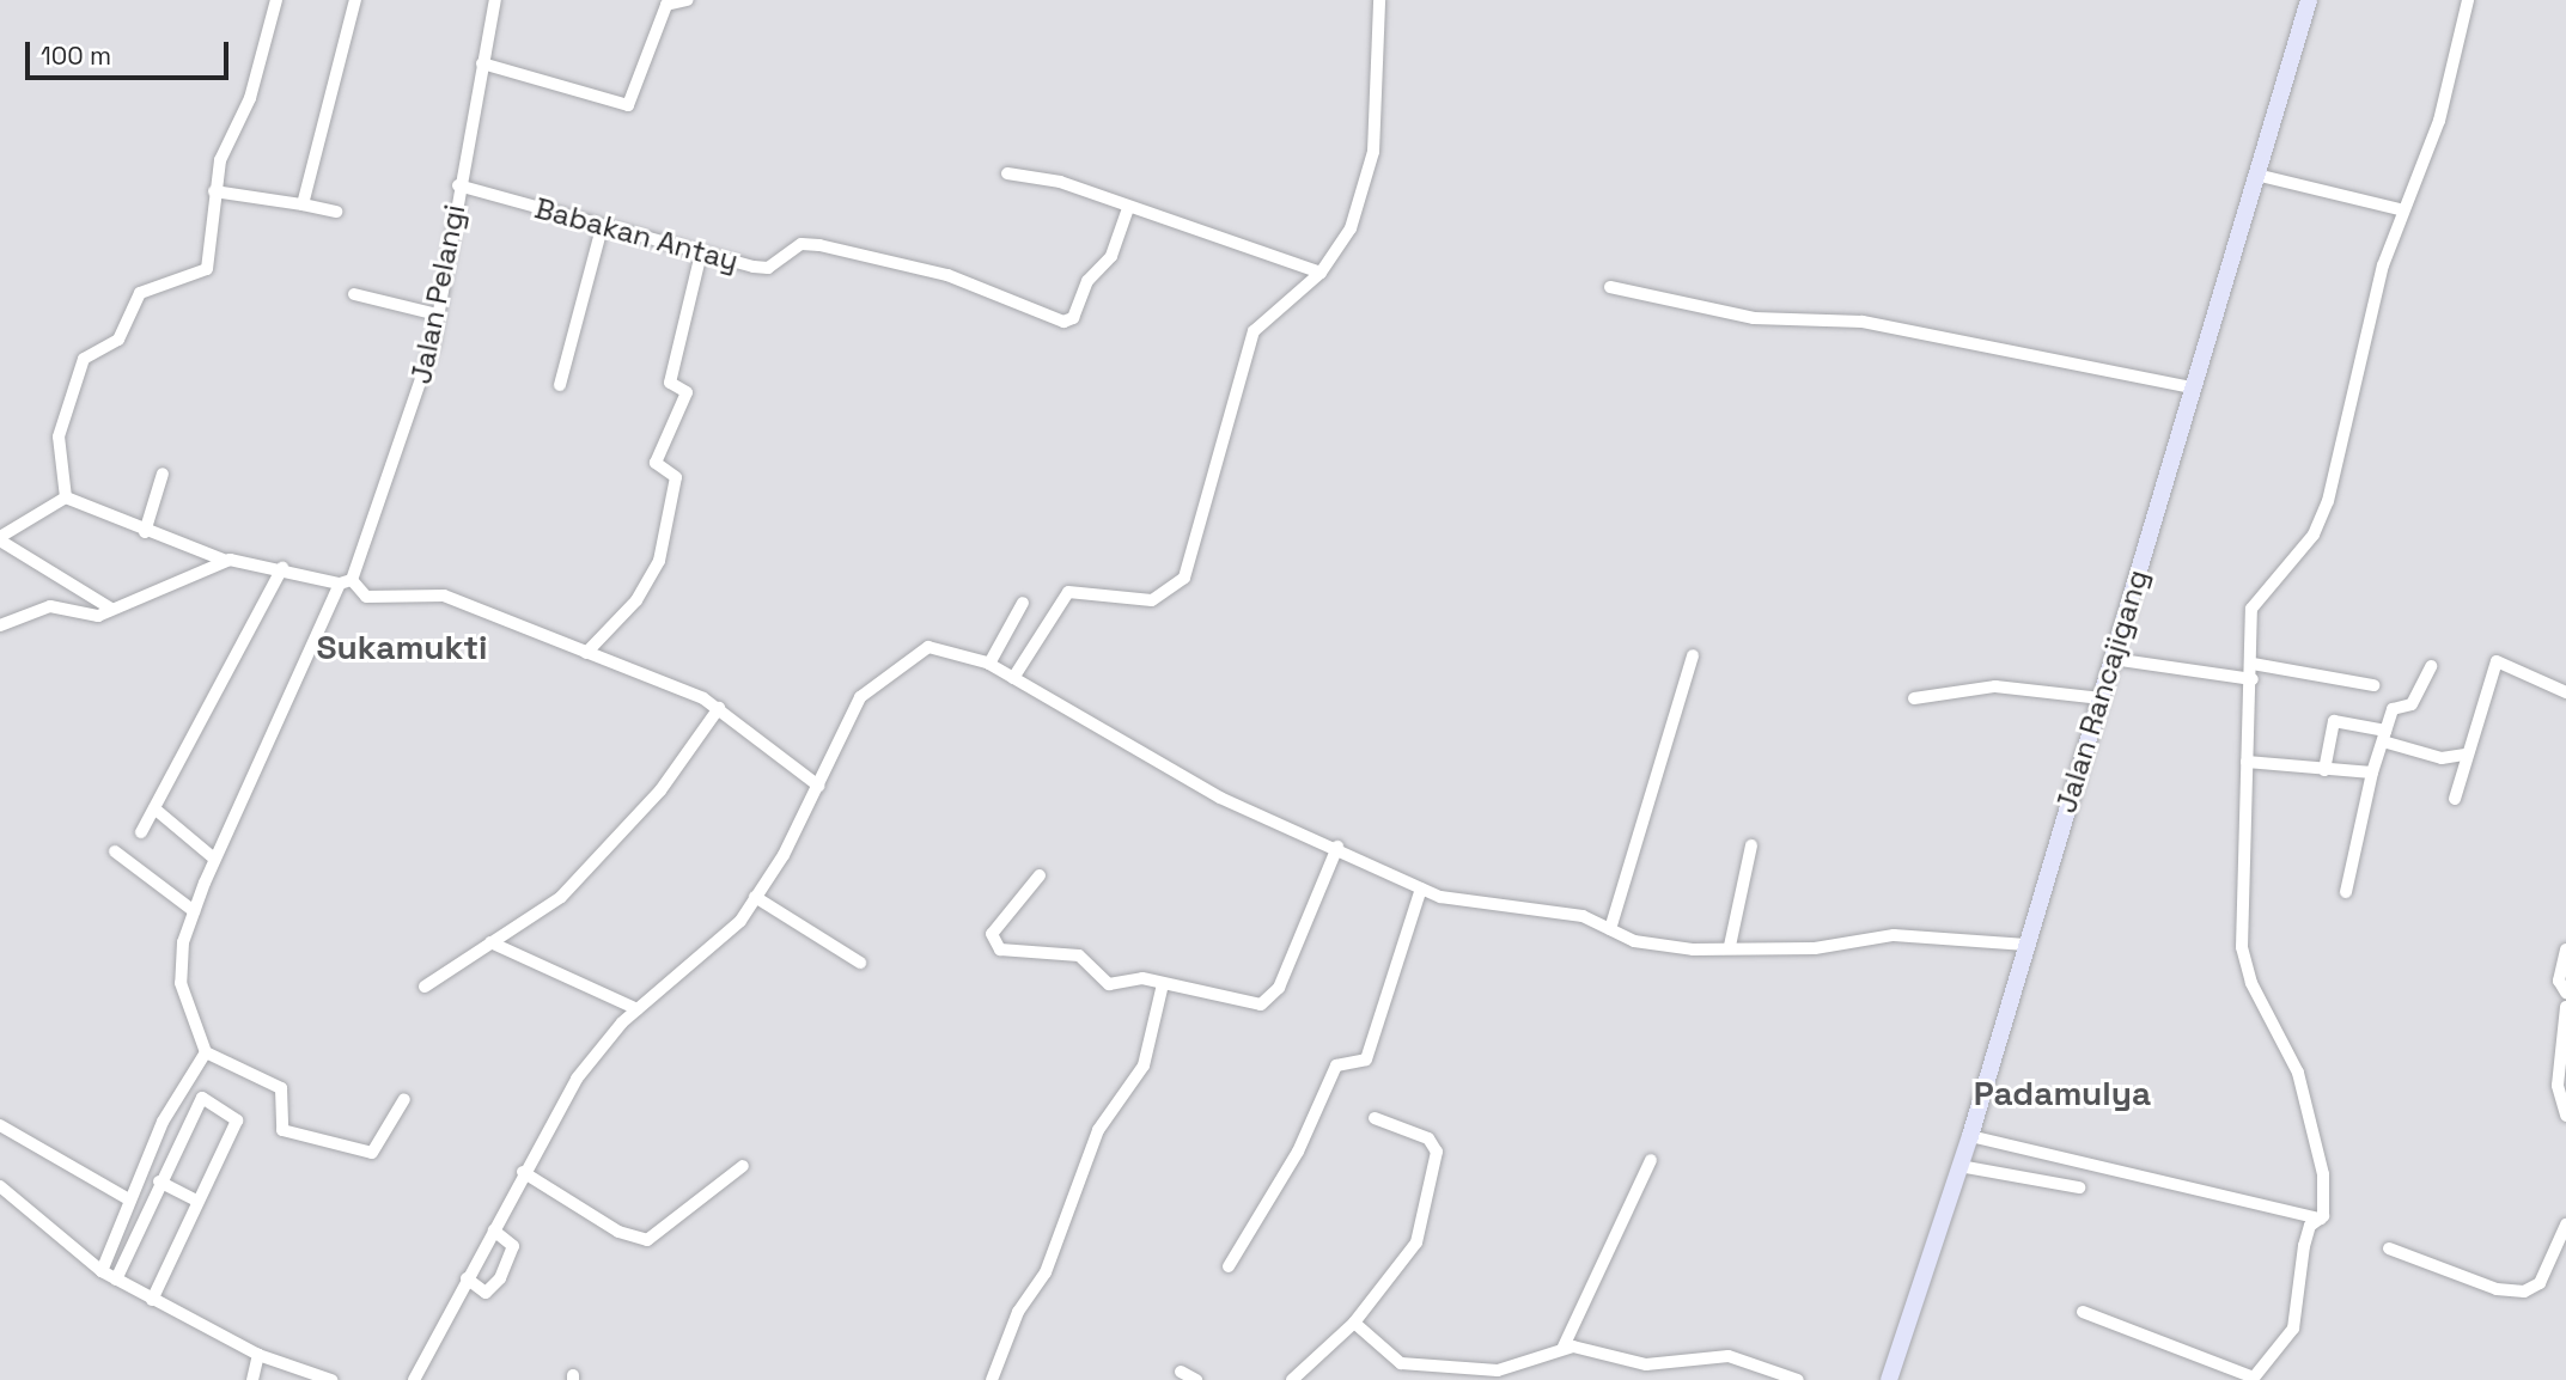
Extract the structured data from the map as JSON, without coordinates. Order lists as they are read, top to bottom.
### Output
{
  "streets": {
    "main road": ["Jalan Rancajigang"],
    "street": ["Babakan Antay", "Jalan Pelangi"]
  },
  "crossings": [
    ["Babakan Antay", "Jalan Pelangi"]
  ],
  "districts": ["Sukamukti", "Padamulya"],
  "scale_bar": "100 m"
}
